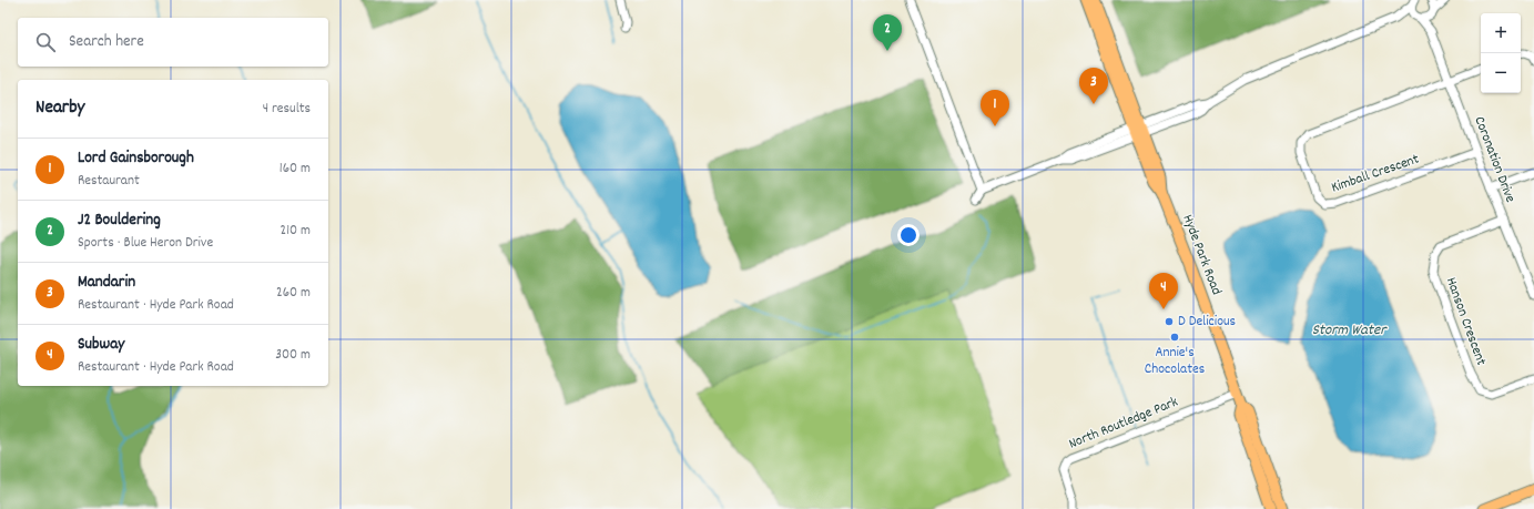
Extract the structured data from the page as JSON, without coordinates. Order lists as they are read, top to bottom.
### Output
{
  "streets": {
    "main road": ["Hyde Park Road"],
    "street": [
      "Coronation Drive",
      "Kimball Crescent",
      "Hanson Crescent",
      "North Routledge Park"
    ]
  },
  "crossings": [
    ["Coronation Drive", "Kimball Crescent"],
    ["Coronation Drive", "Hanson Crescent"],
    ["Hyde Park Road", "North Routledge Park"]
  ],
  "water": ["Storm Water"],
  "places": ["D Delicious", "Annie's Chocolates"],
  "page": {
    "map_buttons": ["+", "−"],
    "pins": [
      "2",
      "3",
      "1",
      "4"
    ],
    "search": "Search here",
    "heading": ["Nearby", "4 results"],
    "list": [
      {
        "mark": "1",
        "name": "Lord Gainsborough",
        "note": "Restaurant",
        "value": "160 m"
      },
      {
        "mark": "2",
        "name": "J2 Bouldering",
        "note": "Sports · Blue Heron Drive",
        "value": "210 m"
      },
      {
        "mark": "3",
        "name": "Mandarin",
        "note": "Restaurant · Hyde Park Road",
        "value": "260 m"
      },
      {
        "mark": "4",
        "name": "Subway",
        "note": "Restaurant · Hyde Park Road",
        "value": "300 m"
      }
    ]
  }
}
